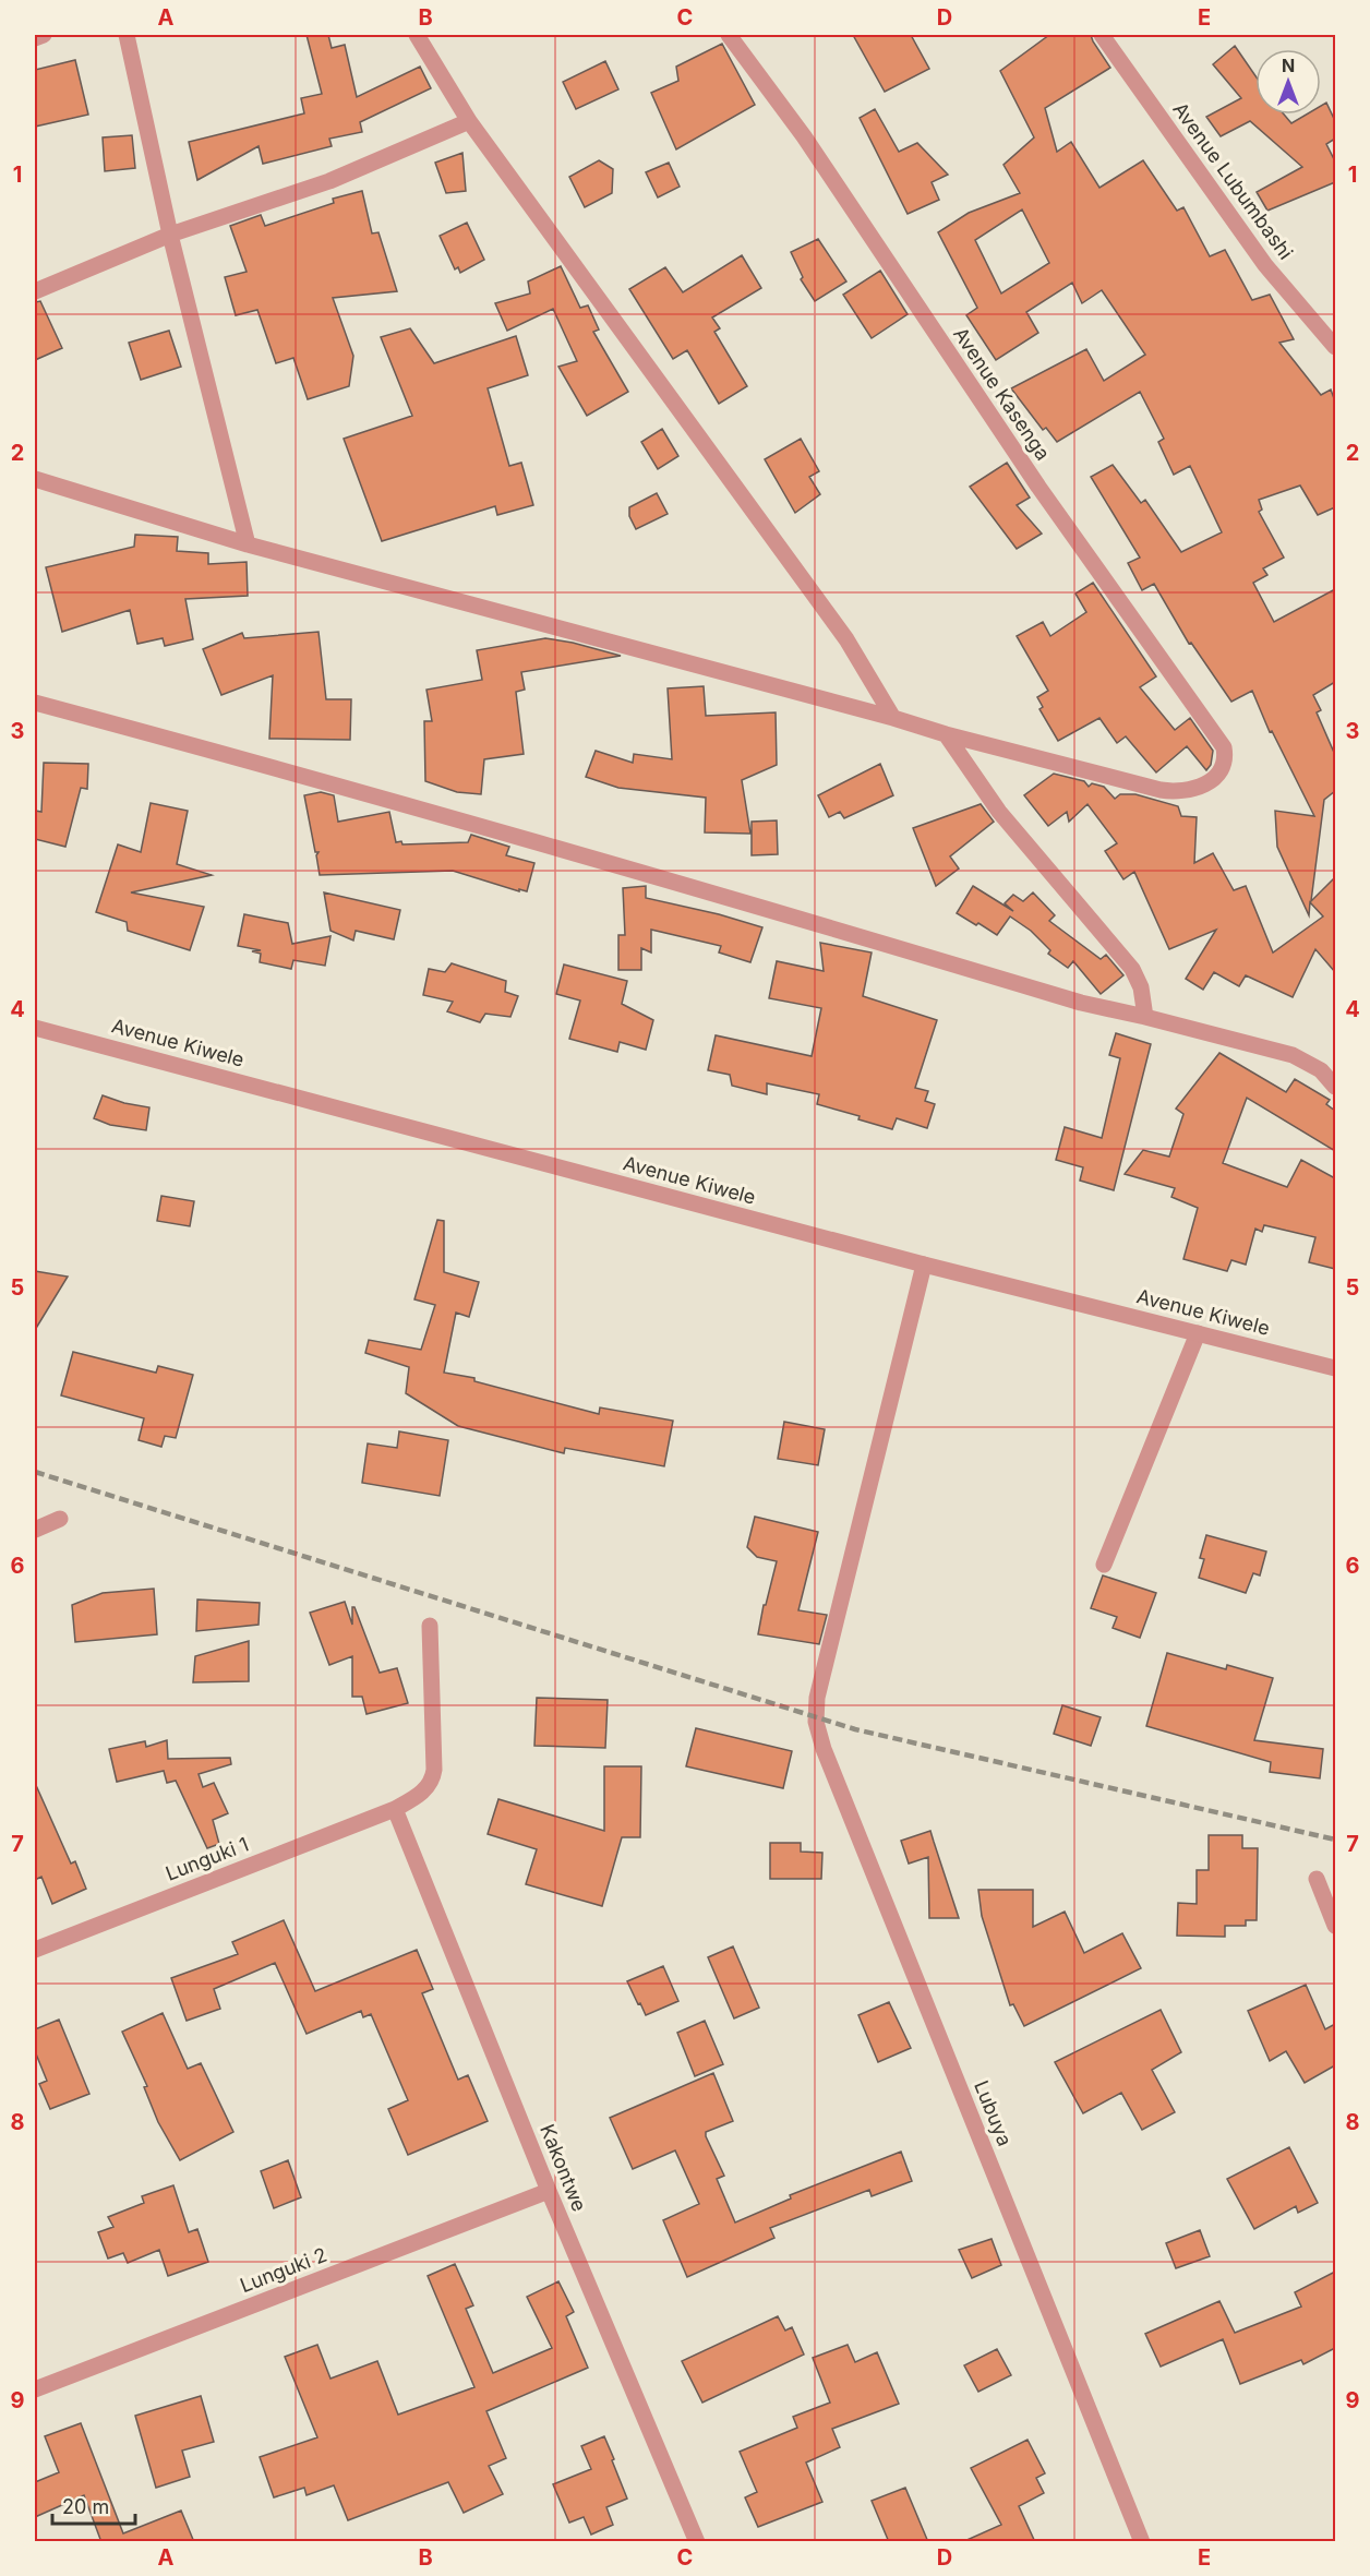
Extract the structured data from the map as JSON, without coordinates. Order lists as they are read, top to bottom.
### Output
{
  "streets": {
    "street": [
      "Avenue Lubumbashi",
      "Avenue Kasenga",
      "Avenue Kiwele",
      "Lunguki 1",
      "Lubuya",
      "Kakontwe",
      "Lunguki 2"
    ]
  },
  "crossings": [
    ["Avenue Kiwele", "Lubuya"],
    ["Lunguki 1", "Kakontwe"],
    ["Kakontwe", "Lunguki 2"]
  ],
  "scale_bar": "20 m",
  "north": "top",
  "grid": {
    "columns": [
      "A",
      "B",
      "C",
      "D",
      "E"
    ],
    "rows": [
      "1",
      "2",
      "3",
      "4",
      "5",
      "6",
      "7",
      "8",
      "9"
    ]
  }
}
